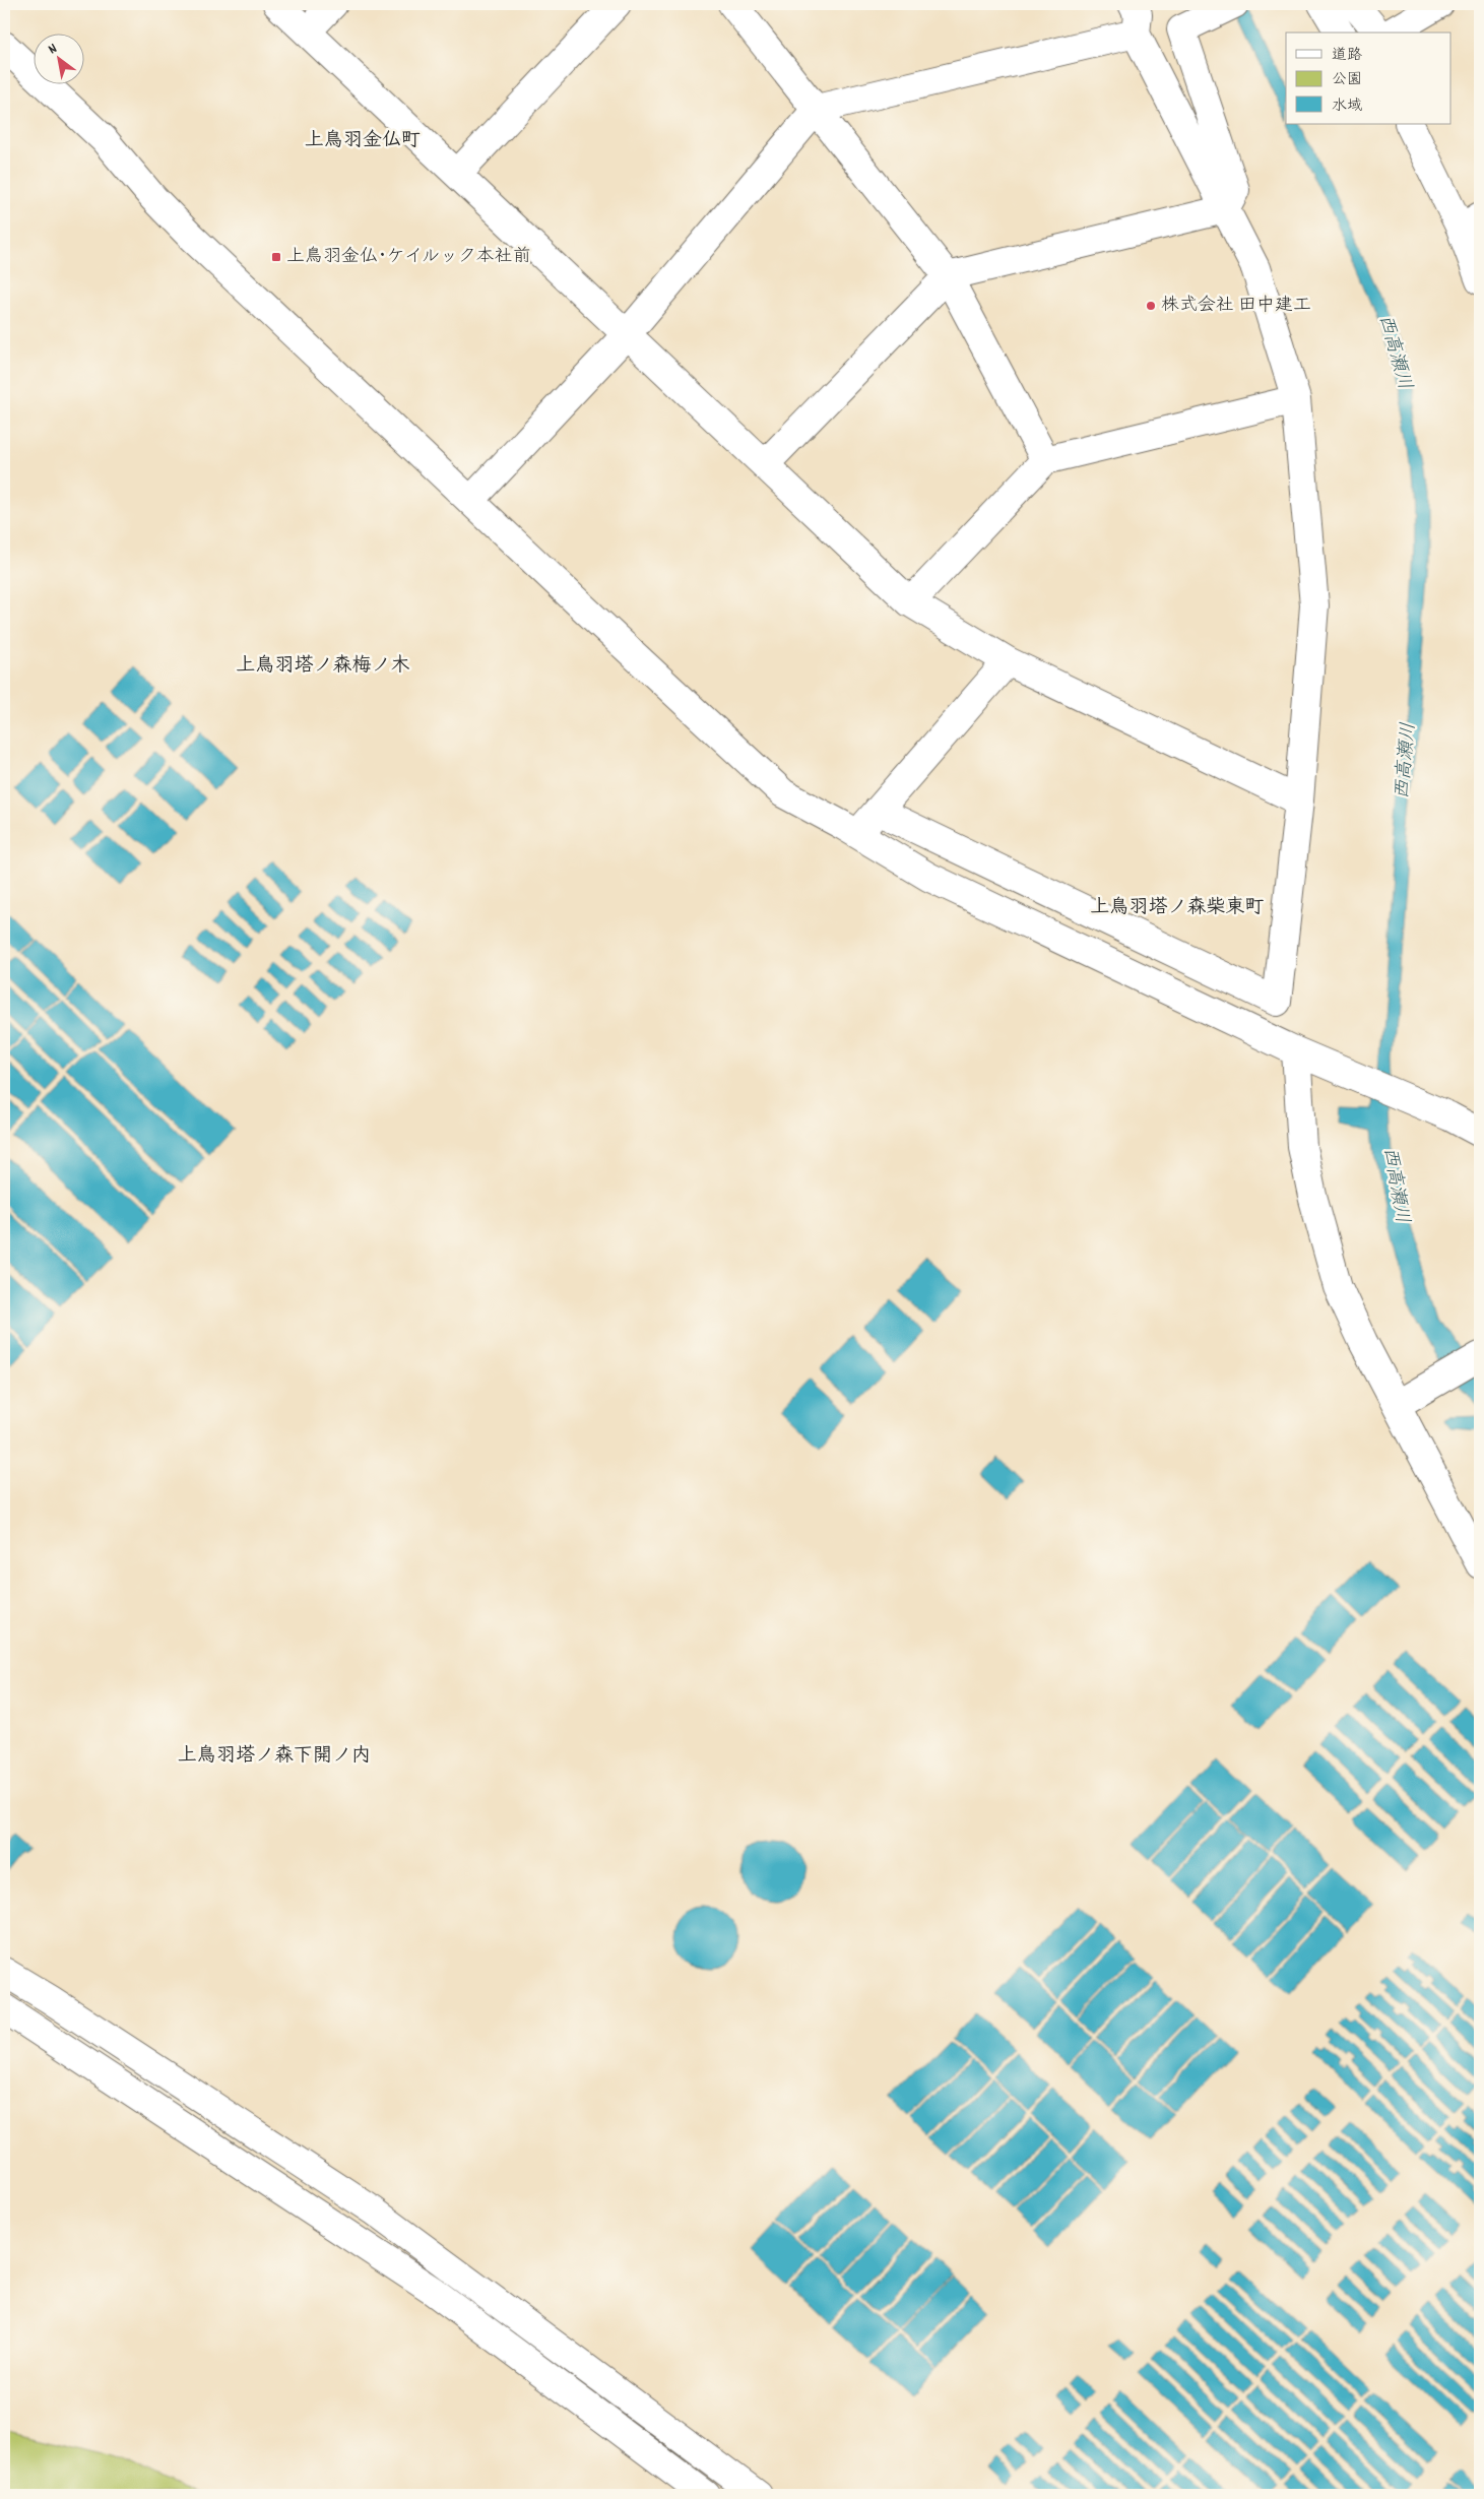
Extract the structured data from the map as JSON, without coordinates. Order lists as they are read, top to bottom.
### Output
{
  "districts": [
    "上鳥羽金仏町",
    "上鳥羽塔ノ森梅ノ木",
    "上鳥羽塔ノ森柴東町",
    "上鳥羽塔ノ森下開ノ内"
  ],
  "water": ["西高瀬川"],
  "places": {
    "transit": ["上鳥羽金仏･ケイルック本社前"],
    "other": ["株式会社 田中建工"]
  },
  "legend": ["道路", "公園", "水域"],
  "north": "top left"
}
